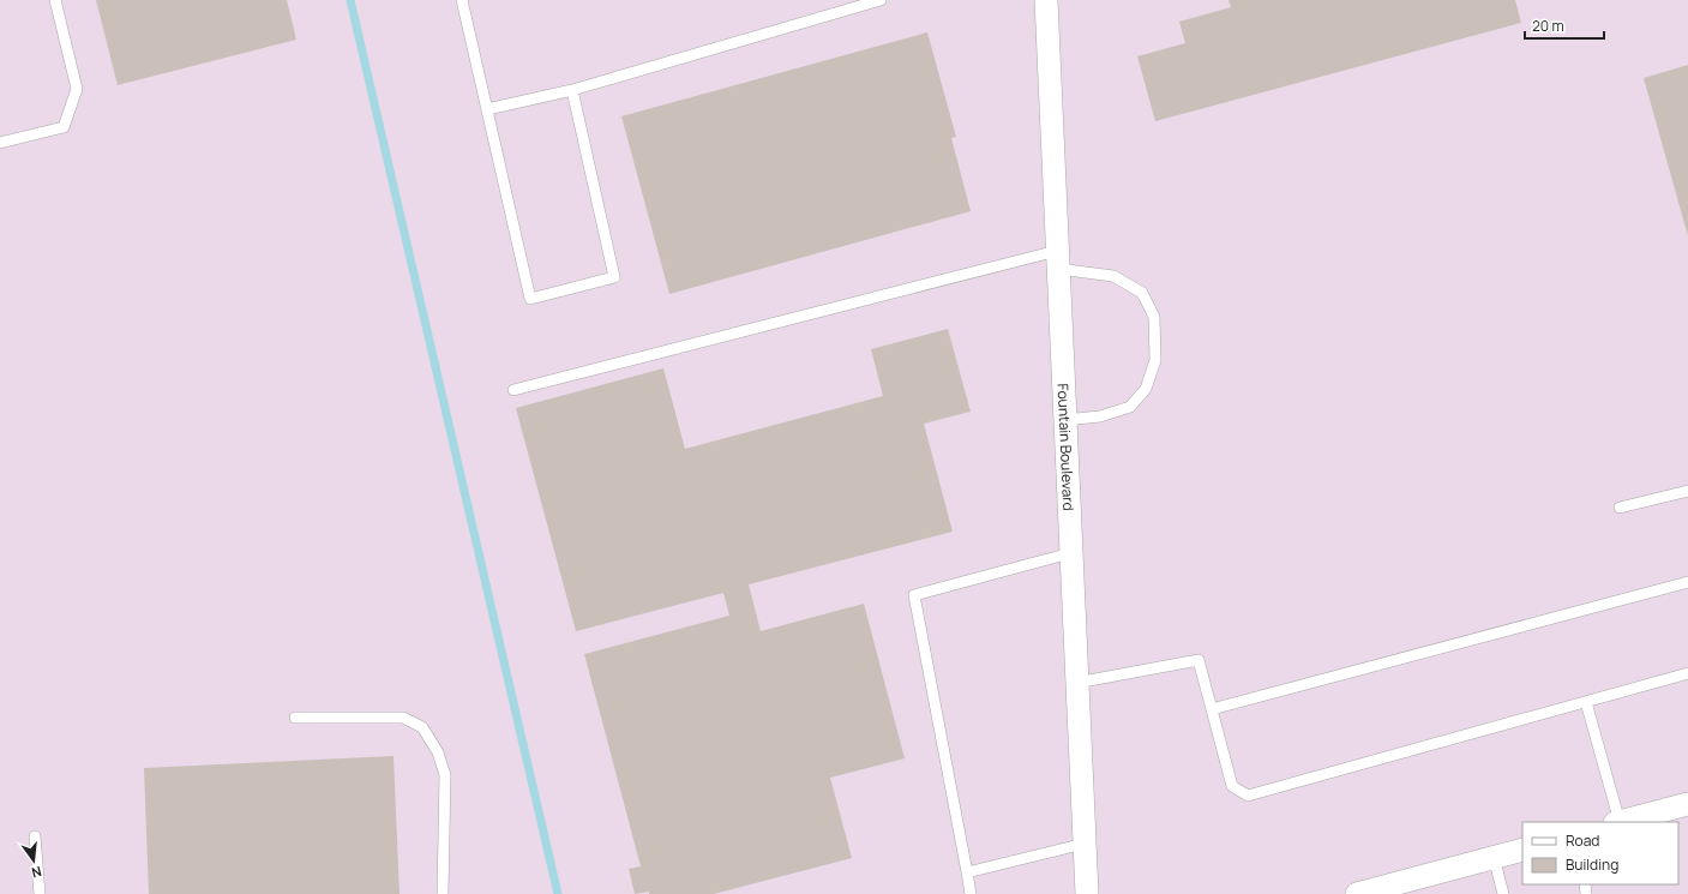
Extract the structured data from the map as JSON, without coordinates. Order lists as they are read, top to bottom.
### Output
{
  "streets": {
    "street": ["Fountain Boulevard"]
  },
  "legend": ["Road", "Building"],
  "scale_bar": "20 m",
  "north": "bottom"
}
